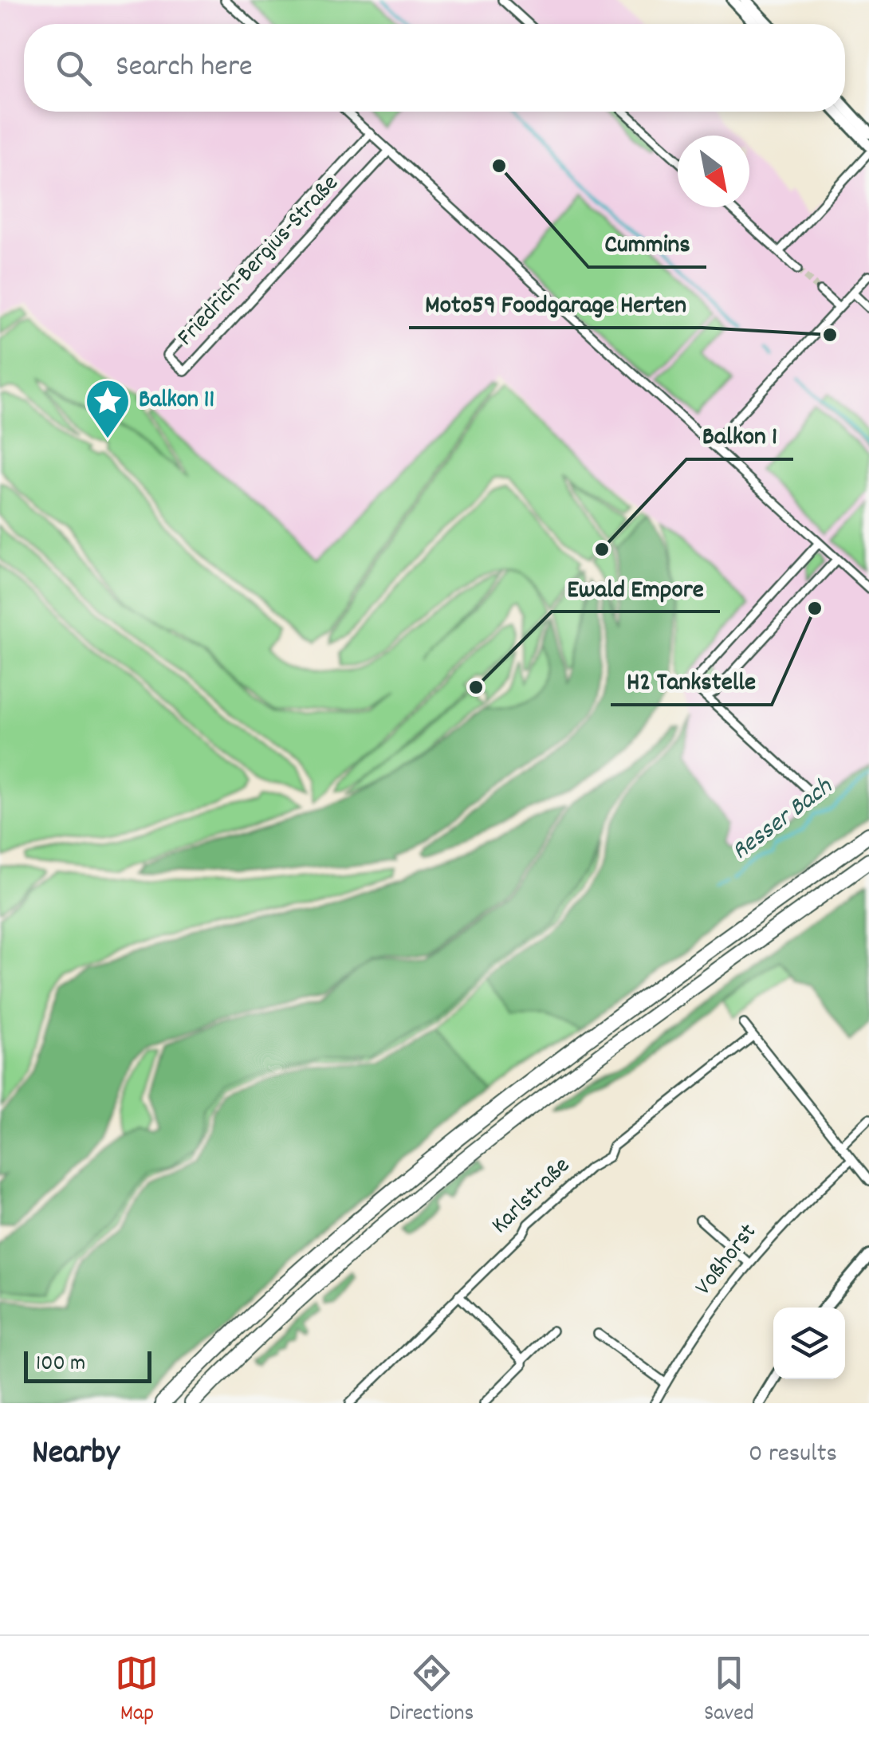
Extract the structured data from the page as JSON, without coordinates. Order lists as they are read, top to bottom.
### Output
{
  "streets": {
    "street": ["Friedrich-Bergius-Straße", "Karlstraße", "Voßhorst"]
  },
  "water": ["Resser Bach"],
  "places": {
    "other": [
      "Cummins",
      "Moto59 Foodgarage Herten",
      "Balkon 1",
      "H2 Tankstelle",
      "Ewald Empore"
    ],
    "place": ["Balkon 11"]
  },
  "scale_bar": "100 m",
  "north": "bottom right",
  "page": {
    "search": "Search here",
    "scale": "100 m",
    "heading": ["Nearby", "0 results"],
    "nav": ["Map", "Directions", "Saved"]
  }
}
